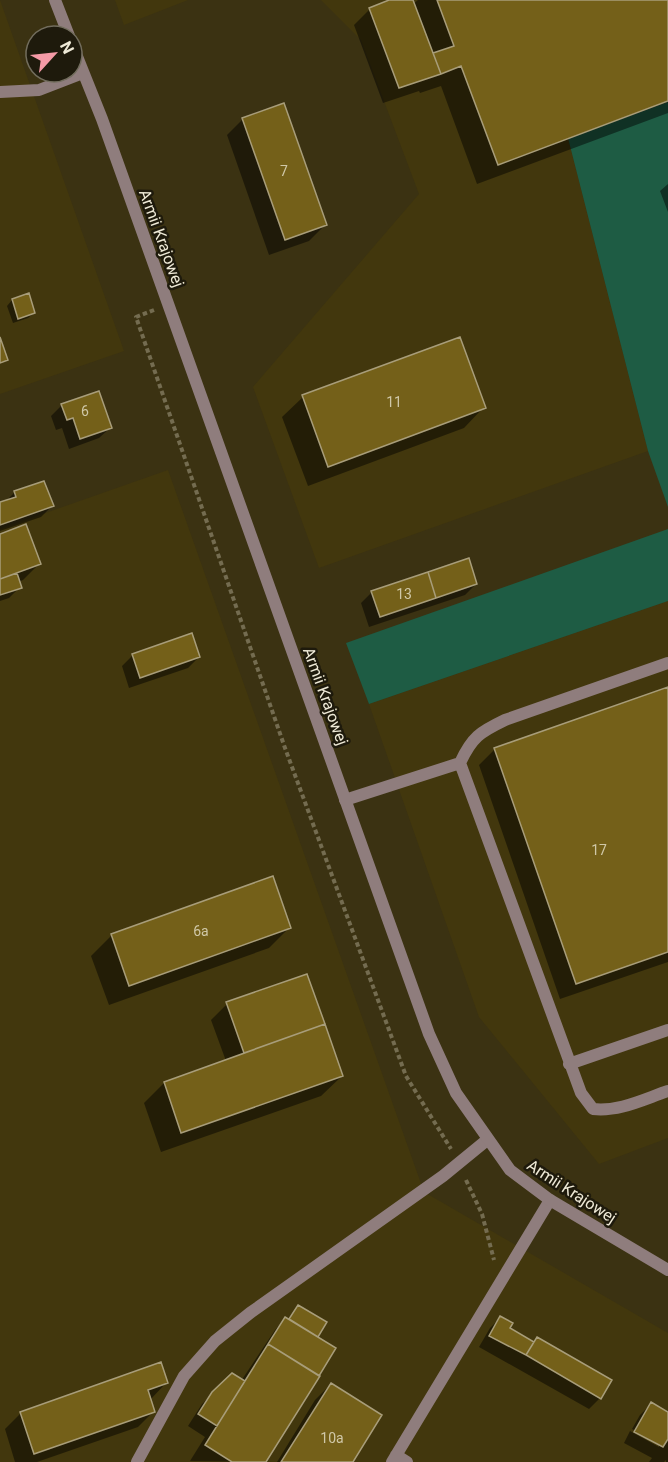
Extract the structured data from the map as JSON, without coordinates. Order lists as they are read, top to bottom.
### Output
{
  "streets": {
    "street": ["Armii Krajowej"]
  },
  "house_numbers": [
    "7",
    "11",
    "6",
    "13",
    "17",
    "6a",
    "10a"
  ],
  "north": "top right"
}
